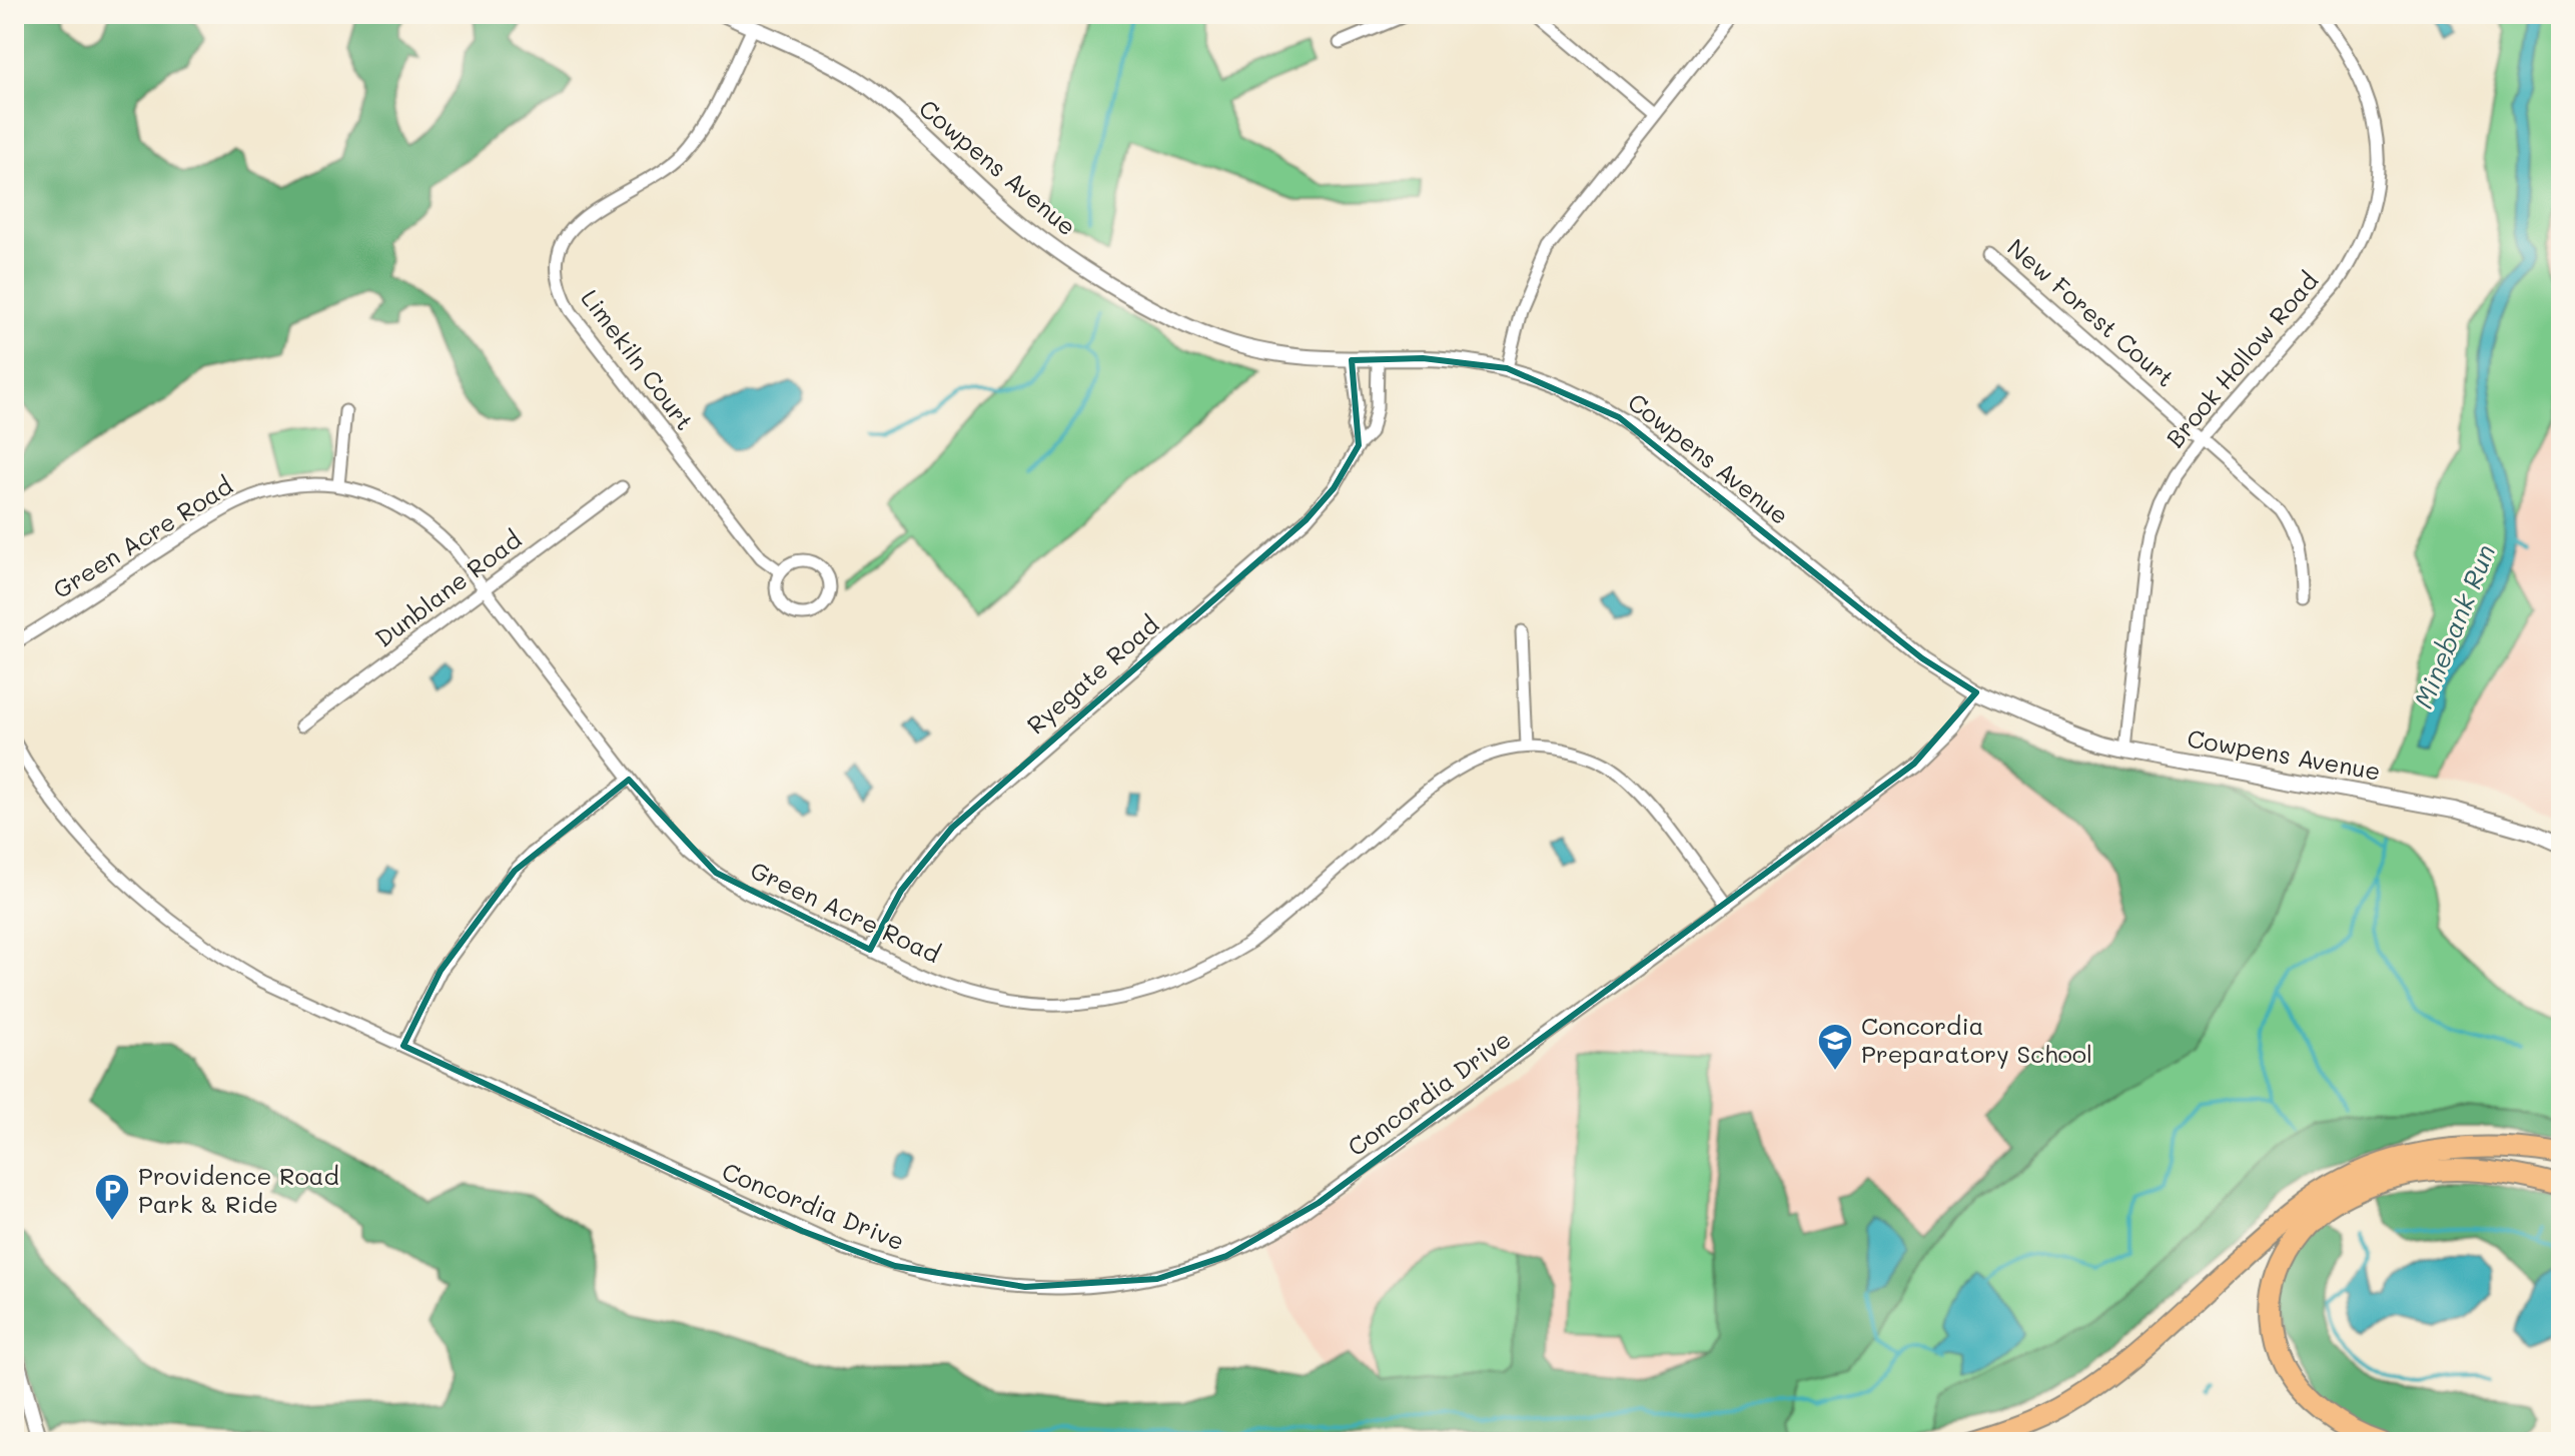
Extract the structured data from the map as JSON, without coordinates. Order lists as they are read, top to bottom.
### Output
{
  "streets": {
    "street": [
      "Cowpens Avenue",
      "New Forest Court",
      "Limekiln Court",
      "Brook Hollow Road",
      "Green Acre Road",
      "Dunblane Road",
      "Ryegate Road",
      "Concordia Drive"
    ]
  },
  "crossings": [
    ["Cowpens Avenue", "Limekiln Court"],
    ["Cowpens Avenue", "Brook Hollow Road"],
    ["Cowpens Avenue", "Ryegate Road"],
    ["Cowpens Avenue", "Concordia Drive"],
    ["New Forest Court", "Brook Hollow Road"],
    ["Green Acre Road", "Dunblane Road"],
    ["Green Acre Road", "Ryegate Road"],
    ["Green Acre Road", "Concordia Drive"]
  ],
  "water": ["Minebank Run"],
  "places": {
    "school or university": ["Concordia Preparatory School"],
    "parking": ["Providence Road Park & Ride"]
  }
}
